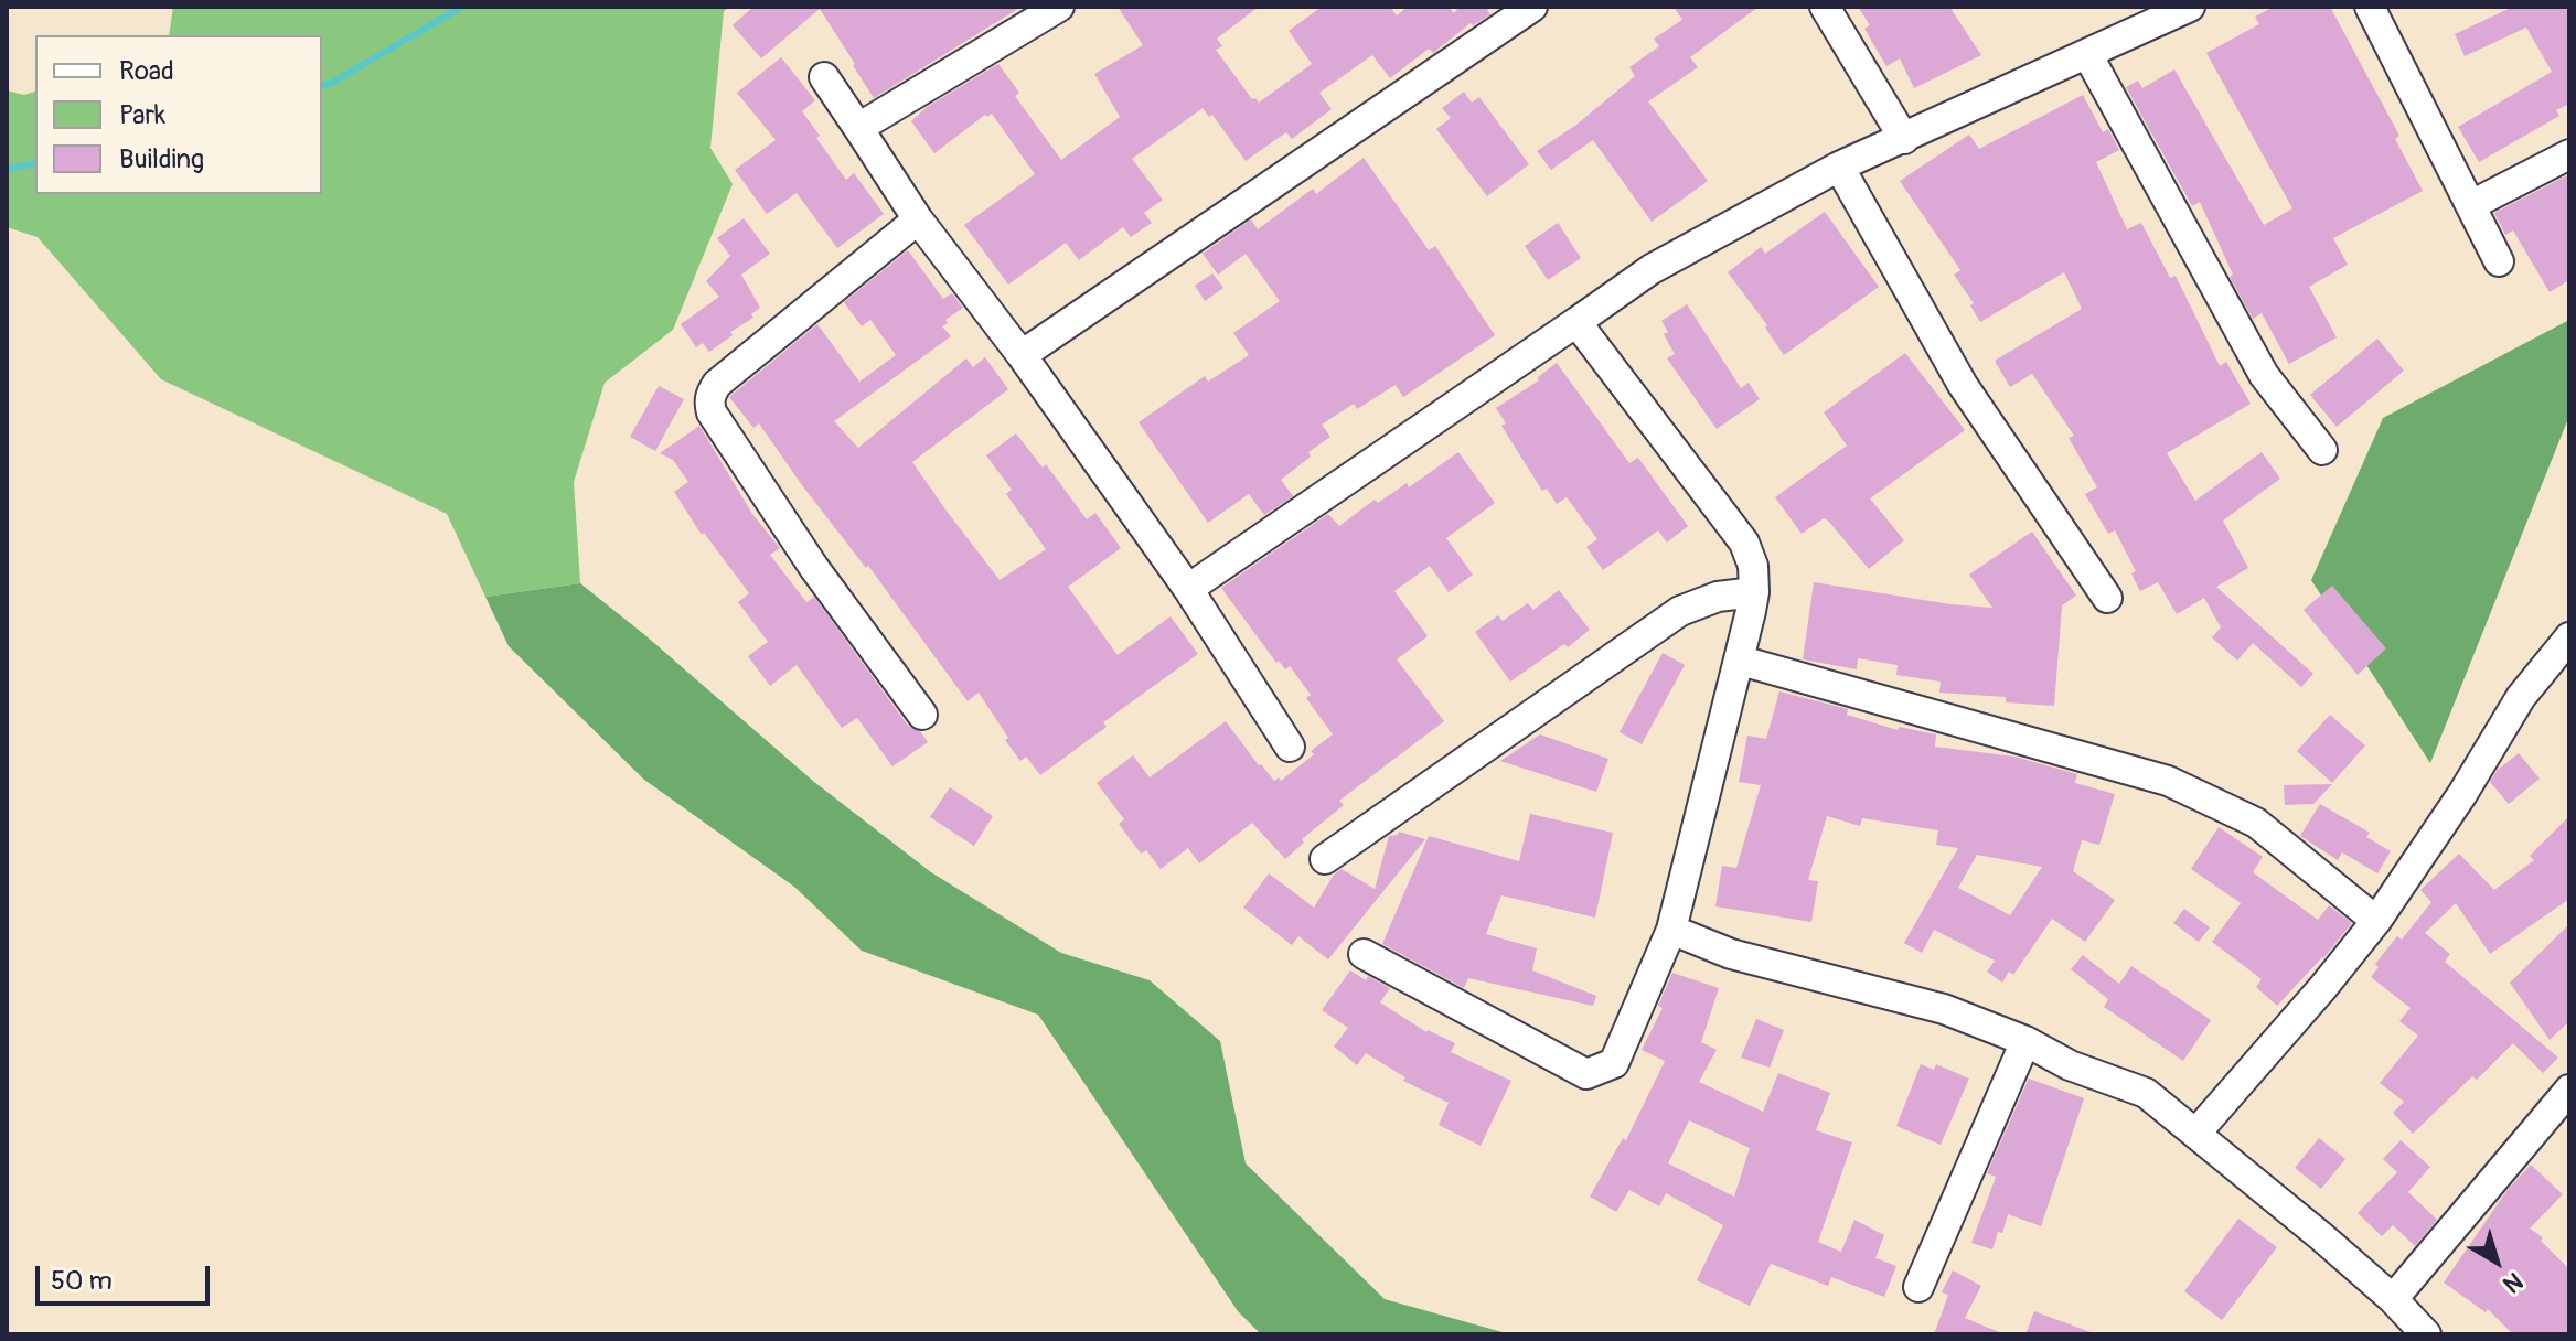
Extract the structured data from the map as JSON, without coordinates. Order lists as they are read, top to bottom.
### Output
{
  "legend": ["Road", "Park", "Building"],
  "scale_bar": "50 m",
  "north": "bottom right"
}
